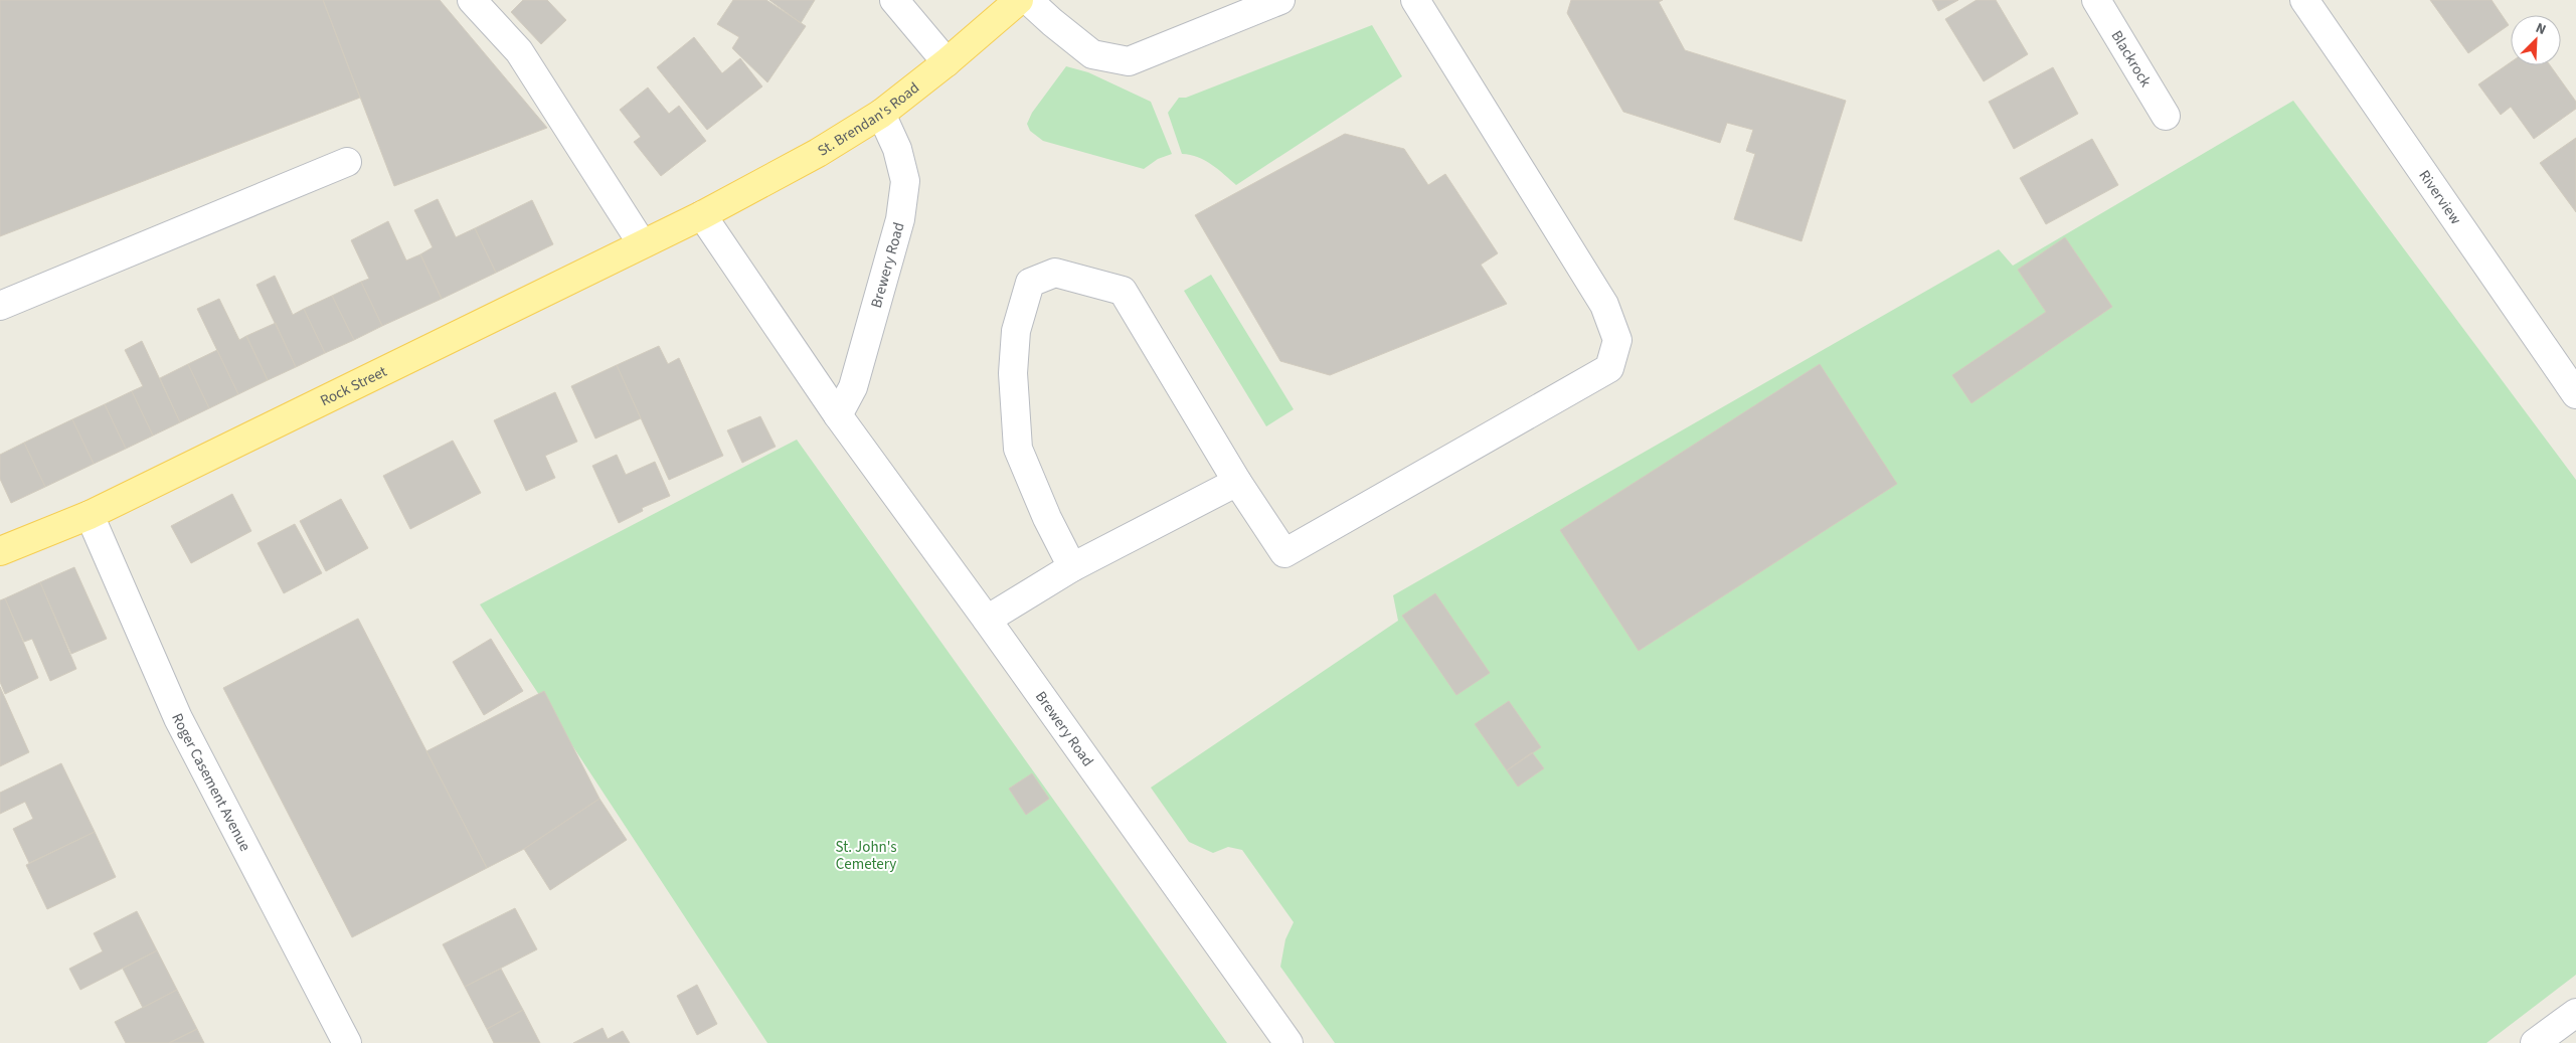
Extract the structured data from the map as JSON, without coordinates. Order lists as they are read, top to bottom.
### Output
{
  "streets": {
    "main road": ["St. Brendan's Road", "Rock Street"],
    "street": [
      "Blackrock",
      "Riverview",
      "Brewery Road",
      "Roger Casement Avenue"
    ]
  },
  "crossings": [
    ["St. Brendan's Road", "Brewery Road"],
    ["St. Brendan's Road", "Rock Street"],
    ["Brewery Road", "Rock Street"],
    ["Rock Street", "Roger Casement Avenue"]
  ],
  "parks": ["St. John's Cemetery"],
  "north": "top right"
}
